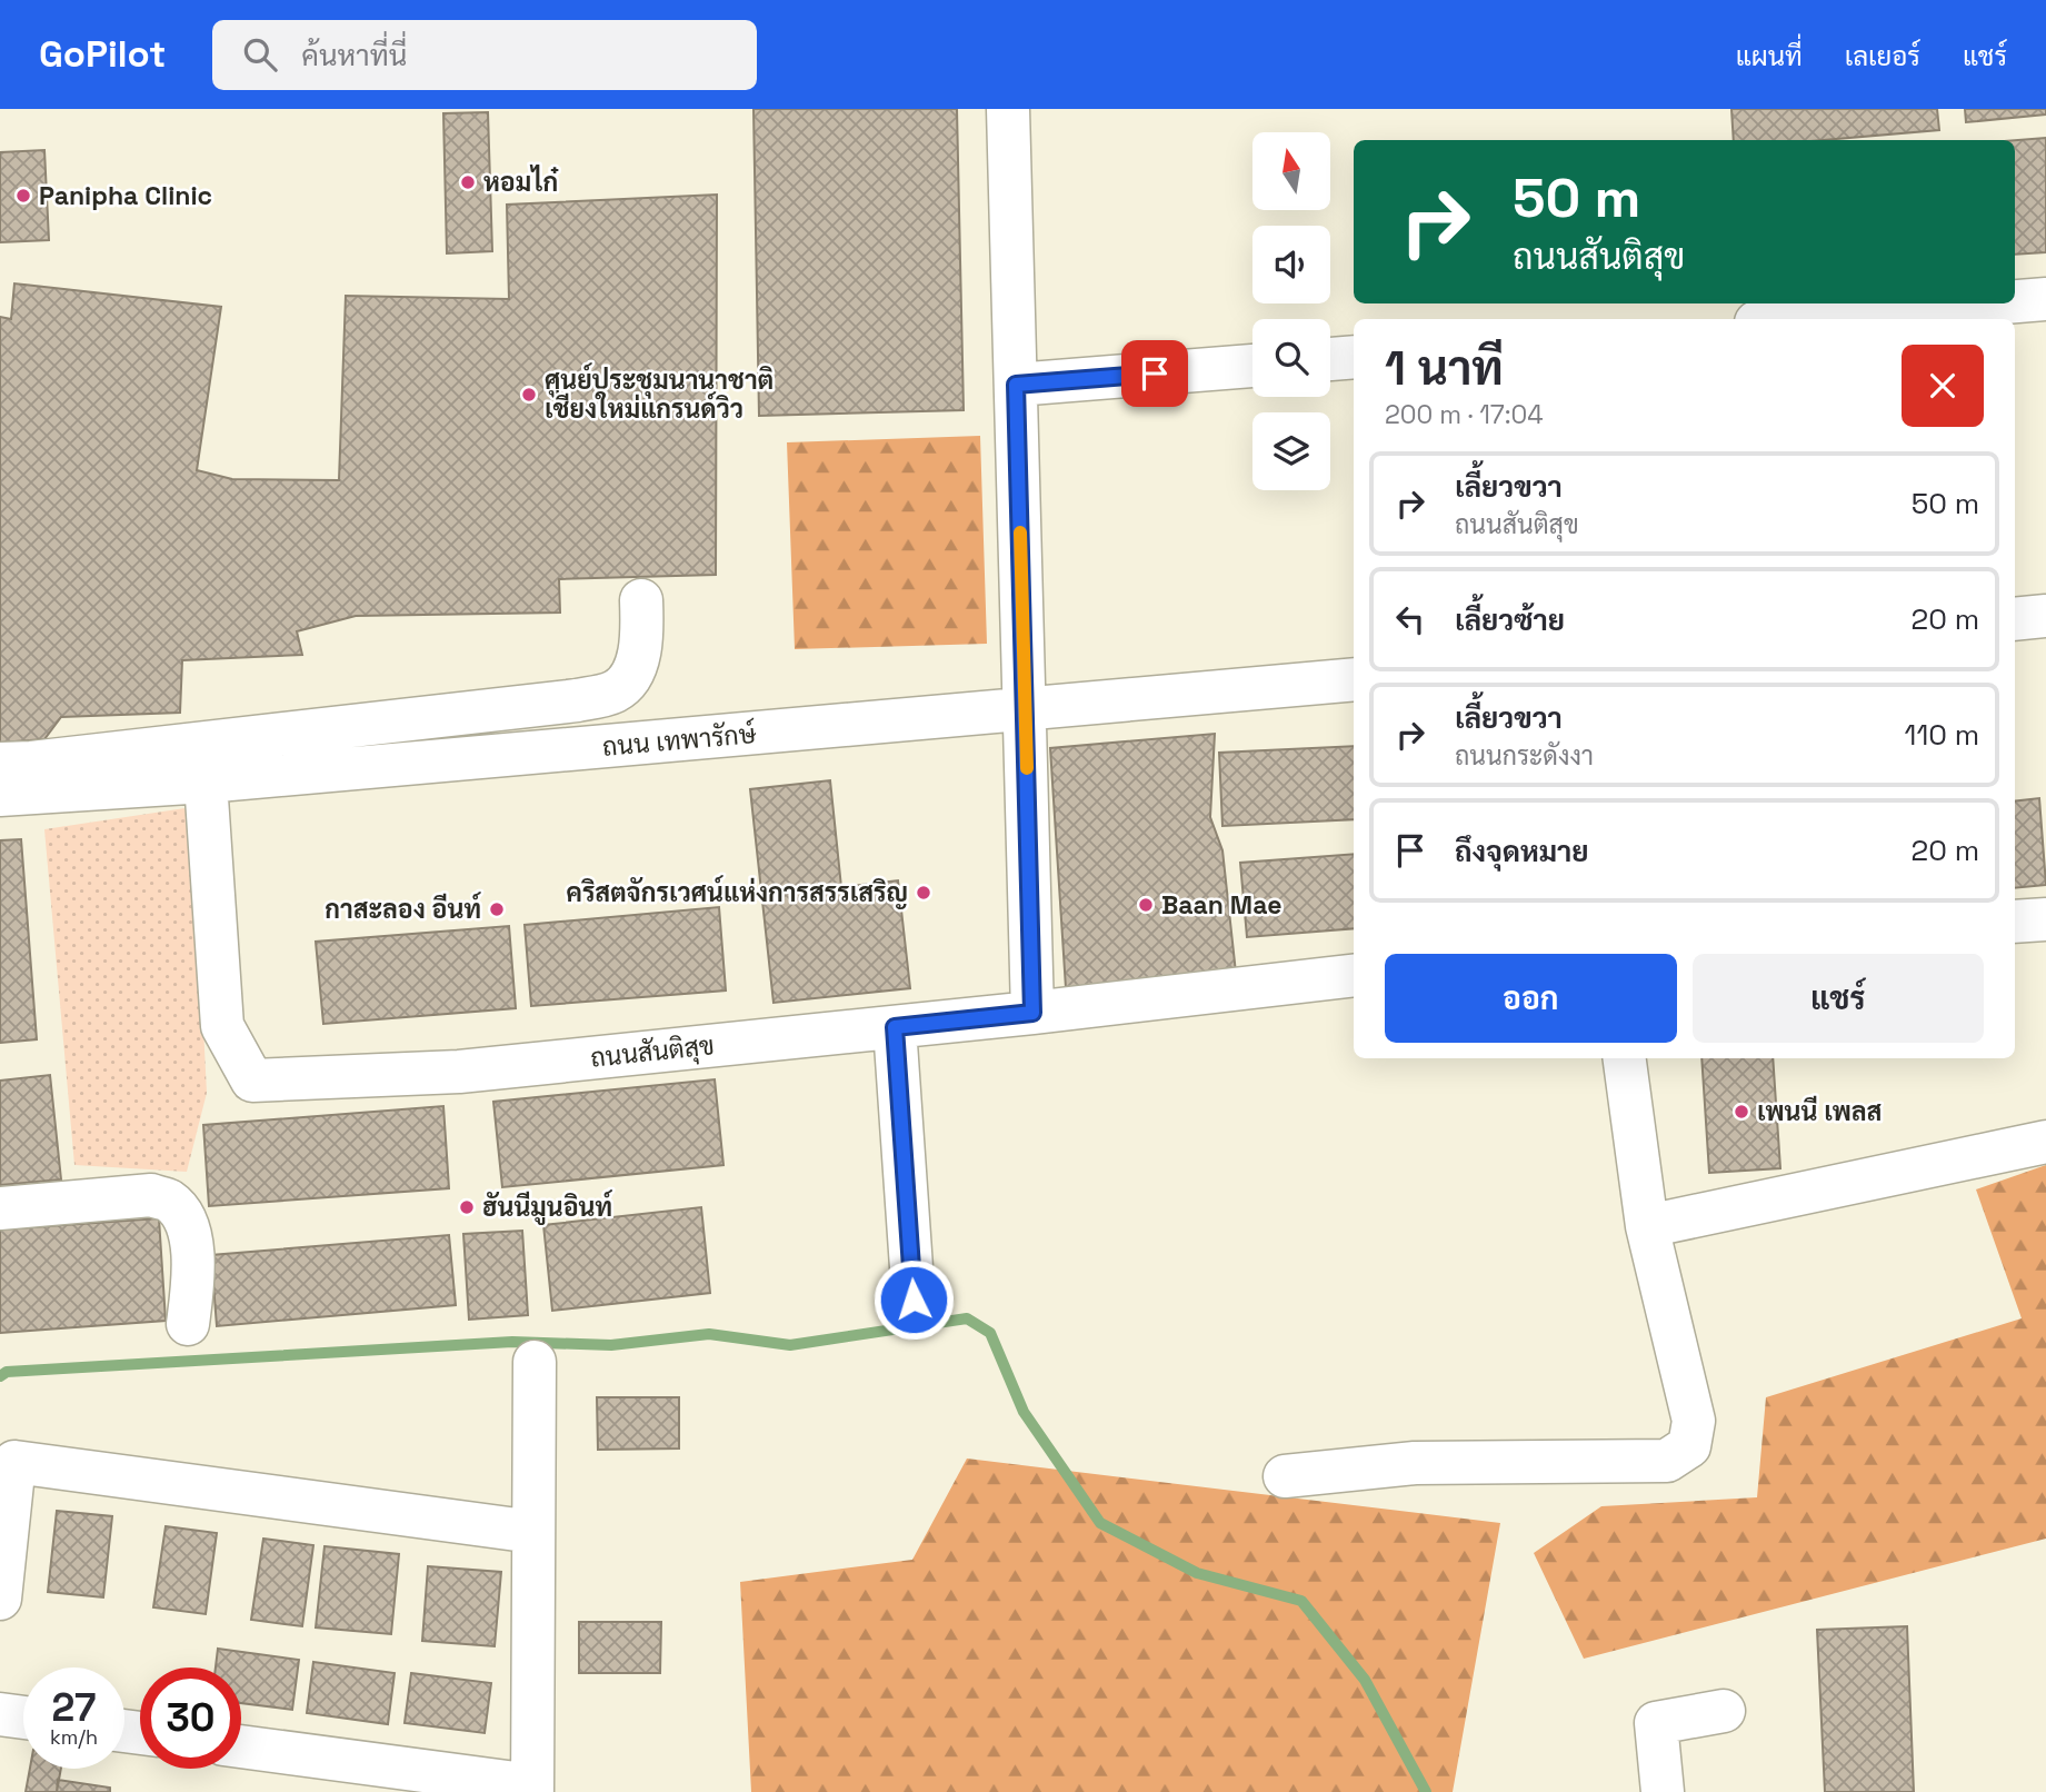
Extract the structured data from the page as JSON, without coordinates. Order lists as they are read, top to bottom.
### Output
{
  "streets": {
    "street": ["ถนน เทพารักษ์", "ถนนสันติสุข"]
  },
  "crossings": [
    ["ถนน เทพารักษ์", "ถนนสันติสุข"]
  ],
  "places": [
    "หอมไก๋",
    "Panipha Clinic",
    "ศูนย์ประชุมนานาชาติ เชียงใหม่แกรนด์วิว",
    "คริสตจักรเวศน์แห่งการสรรเสริญ",
    "Baan Mae",
    "กาสะลอง อีนท์",
    "เพนนี เพลส",
    "ฮันนีมูนอินท์"
  ],
  "north": "top",
  "page": {
    "header": "GoPilot",
    "search": "ค้นหาที่นี่",
    "nav": ["แผนที่", "เลเยอร์", "แชร์"],
    "turn": ["50 m", "ถนนสันติสุข"],
    "heading": ["1 นาที", "200 m · 17:04"],
    "list": [
      {
        "name": "เลี้ยวขวา",
        "note": "ถนนสันติสุข",
        "value": "50 m"
      },
      {
        "name": "เลี้ยวซ้าย",
        "value": "20 m"
      },
      {
        "name": "เลี้ยวขวา",
        "note": "ถนนกระดังงา",
        "value": "110 m"
      },
      {
        "name": "ถึงจุดหมาย",
        "value": "20 m"
      }
    ],
    "buttons": ["ออก", "แชร์"],
    "speed": "27 km/h",
    "limit": "30"
  }
}
